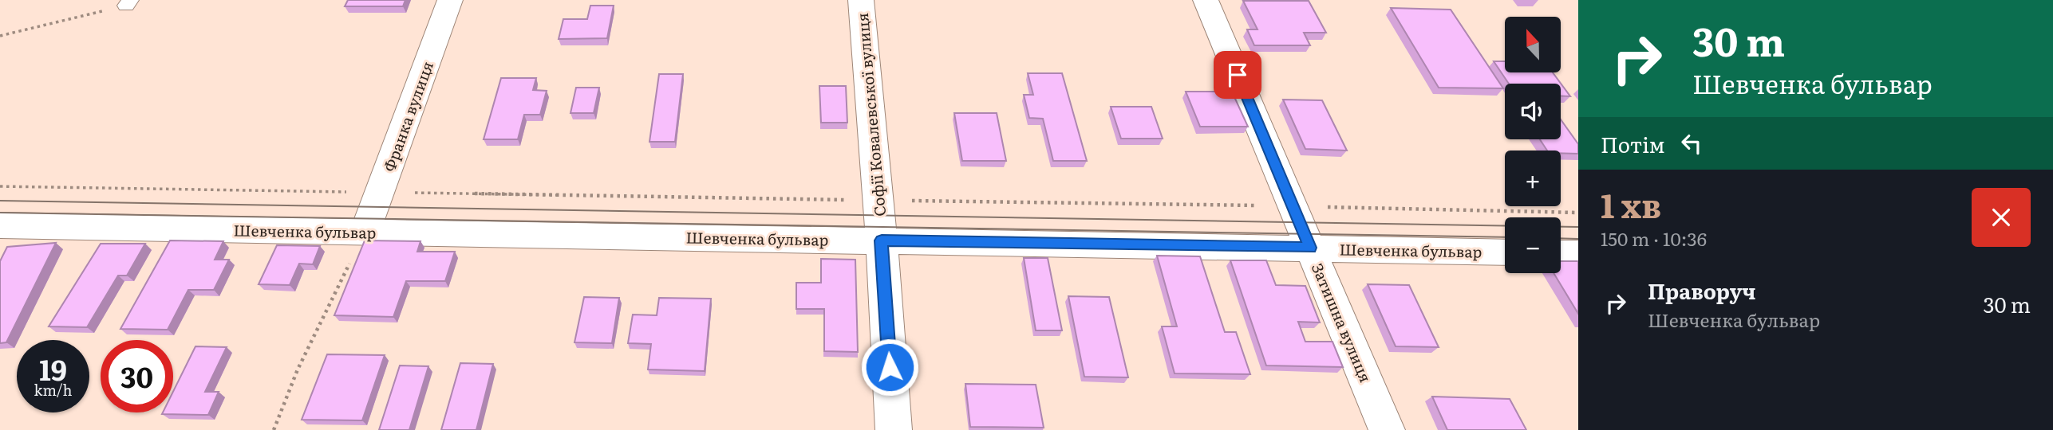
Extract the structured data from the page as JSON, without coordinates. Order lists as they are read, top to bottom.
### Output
{
  "streets": {
    "street": [
      "Софії Ковалевської вулиця",
      "Франка вулиця",
      "Шевченка бульвар",
      "Затишна вулиця"
    ]
  },
  "crossings": [
    ["Софії Ковалевської вулиця", "Шевченка бульвар"],
    ["Франка вулиця", "Шевченка бульвар"],
    ["Шевченка бульвар", "Затишна вулиця"]
  ],
  "north": "top",
  "page": {
    "turn": ["30 m", "Шевченка бульвар"],
    "map_buttons": ["+", "−"],
    "then": "Потім",
    "heading": ["1 хв", "150 m · 10:36"],
    "list": [
      {
        "name": "Праворуч",
        "note": "Шевченка бульвар",
        "value": "30 m"
      }
    ],
    "speed": "19 km/h",
    "limit": "30"
  }
}
